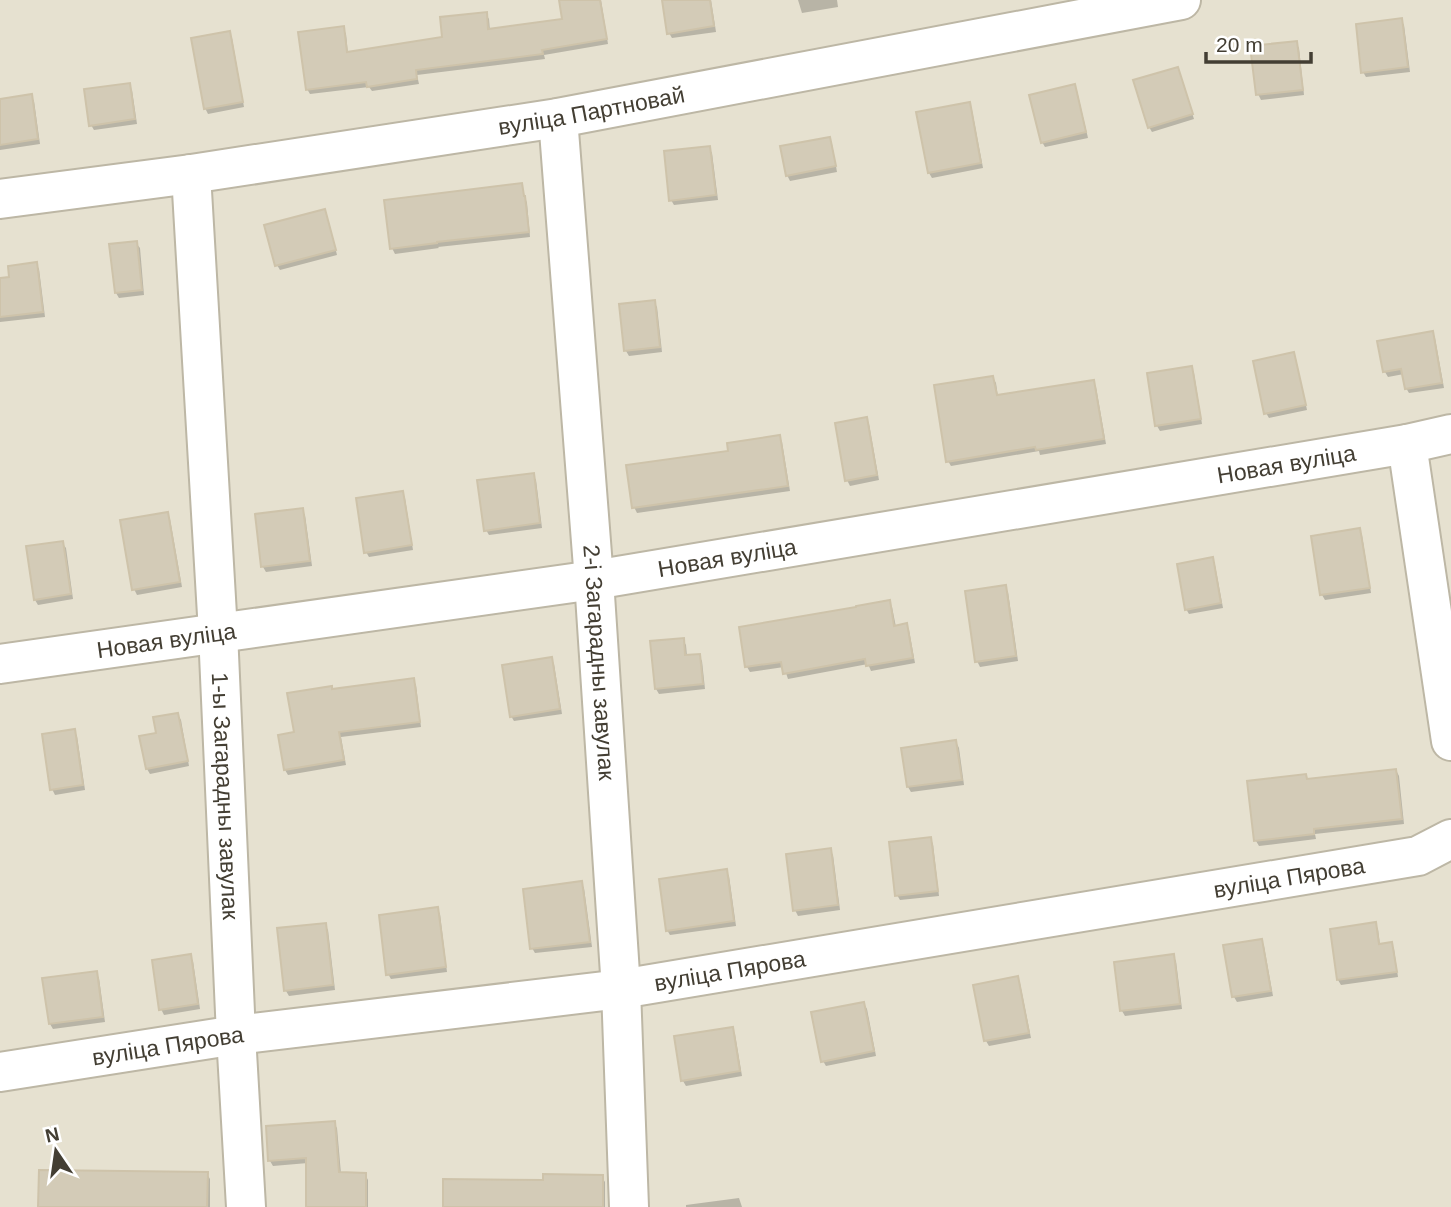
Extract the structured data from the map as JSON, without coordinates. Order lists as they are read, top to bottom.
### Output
{
  "streets": {
    "street": [
      "вуліца Партновай",
      "Новая вуліца",
      "2-і Загарадны завулак",
      "1-ы Загарадны завулак",
      "вуліца Пярова"
    ]
  },
  "crossings": [
    ["вуліца Партновай", "2-і Загарадны завулак"],
    ["вуліца Партновай", "1-ы Загарадны завулак"],
    ["Новая вуліца", "2-і Загарадны завулак"],
    ["Новая вуліца", "1-ы Загарадны завулак"],
    ["2-і Загарадны завулак", "вуліца Пярова"],
    ["1-ы Загарадны завулак", "вуліца Пярова"]
  ],
  "scale_bar": "20 m",
  "north": "top"
}
